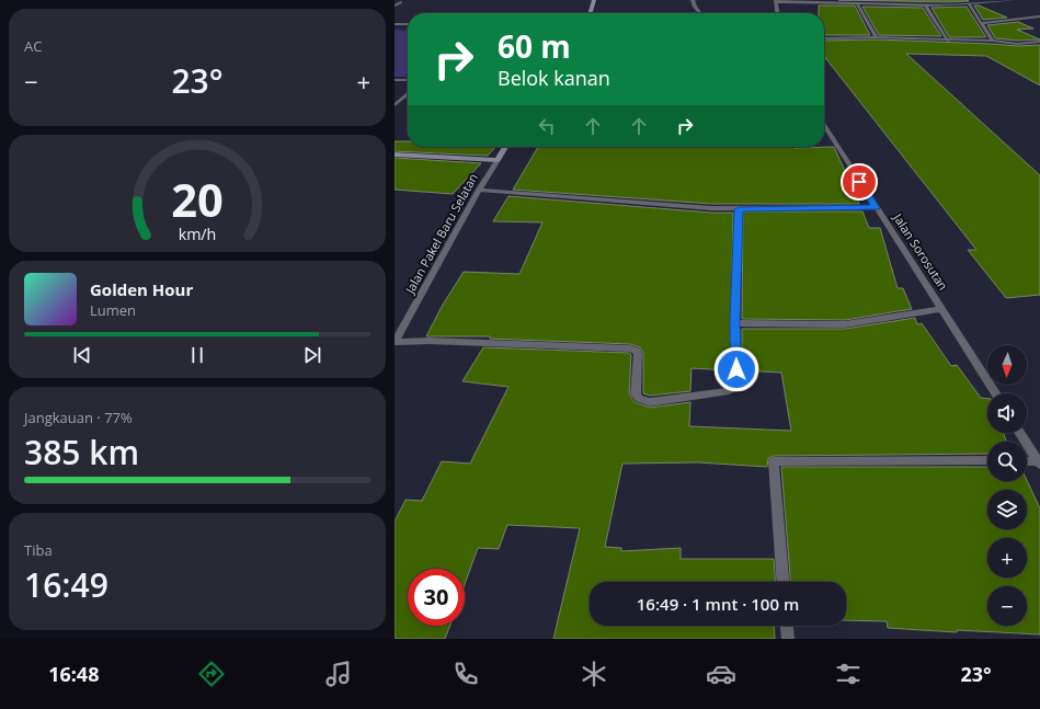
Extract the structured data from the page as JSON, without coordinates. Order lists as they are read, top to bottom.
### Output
{
  "streets": {
    "street": ["Jalan Pakel Baru Selatan", "Jalan Sorosutan"]
  },
  "north": "bottom",
  "page": {
    "tile": [
      "AC",
      ["Jangkauan · 77%", "385 km"],
      ["Tiba", "16:49"]
    ],
    "turn": ["60 m", "Belok kanan"],
    "heat": ["−", "23°", "+"],
    "song": ["Golden Hour", "Lumen"],
    "map_buttons": ["+", "−"],
    "limit": "30",
    "trip": "16:49 · 1 mnt · 100 m",
    "tabs": ["16:48", "23°"],
    "gauge": ["20", "km/h"]
  }
}
